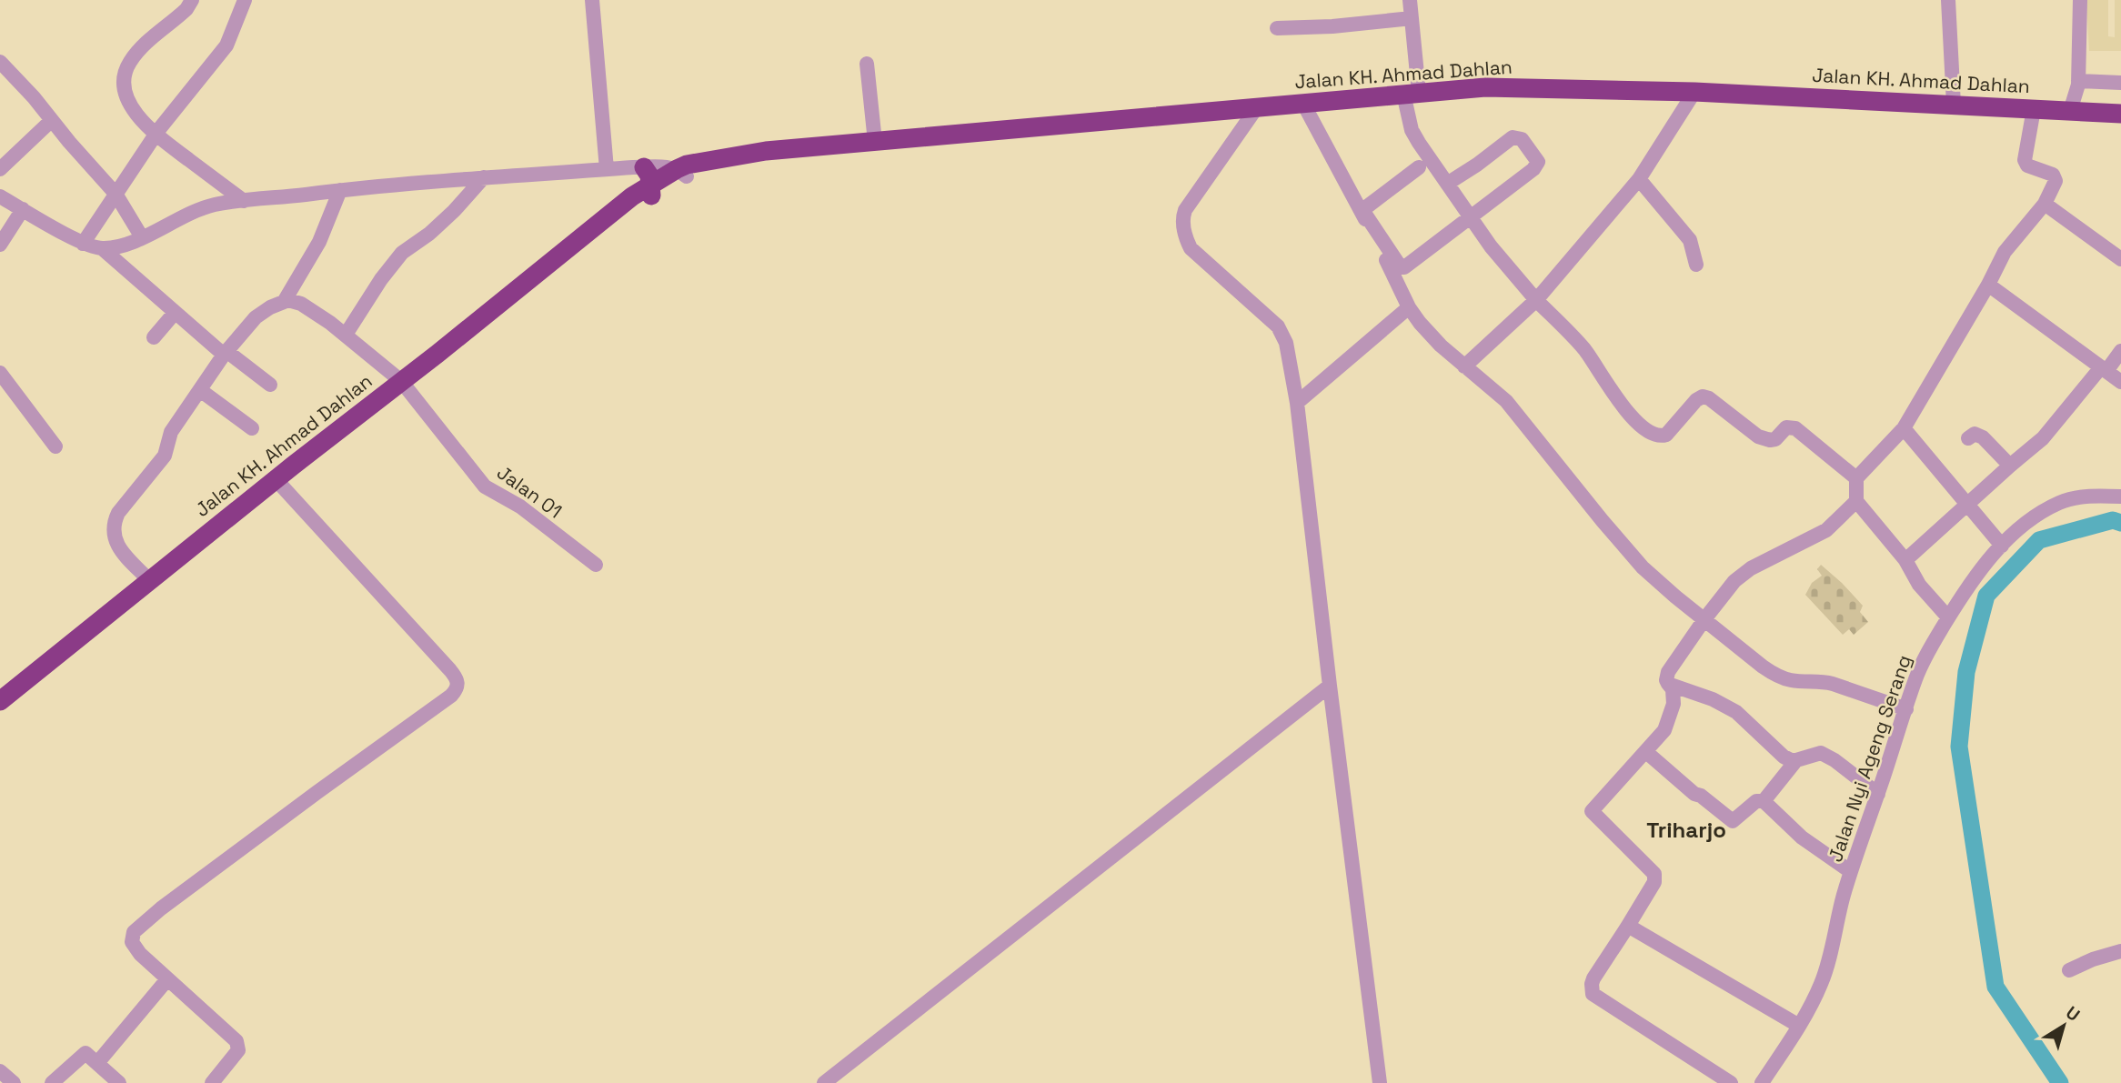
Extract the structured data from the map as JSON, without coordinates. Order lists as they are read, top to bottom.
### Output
{
  "streets": {
    "highway": ["Jalan KH. Ahmad Dahlan"],
    "street": ["Jalan 01", "Jalan Nyi Ageng Serang"]
  },
  "crossings": [
    ["Jalan KH. Ahmad Dahlan", "Jalan 01"]
  ],
  "districts": ["Triharjo"],
  "north": "top right"
}
